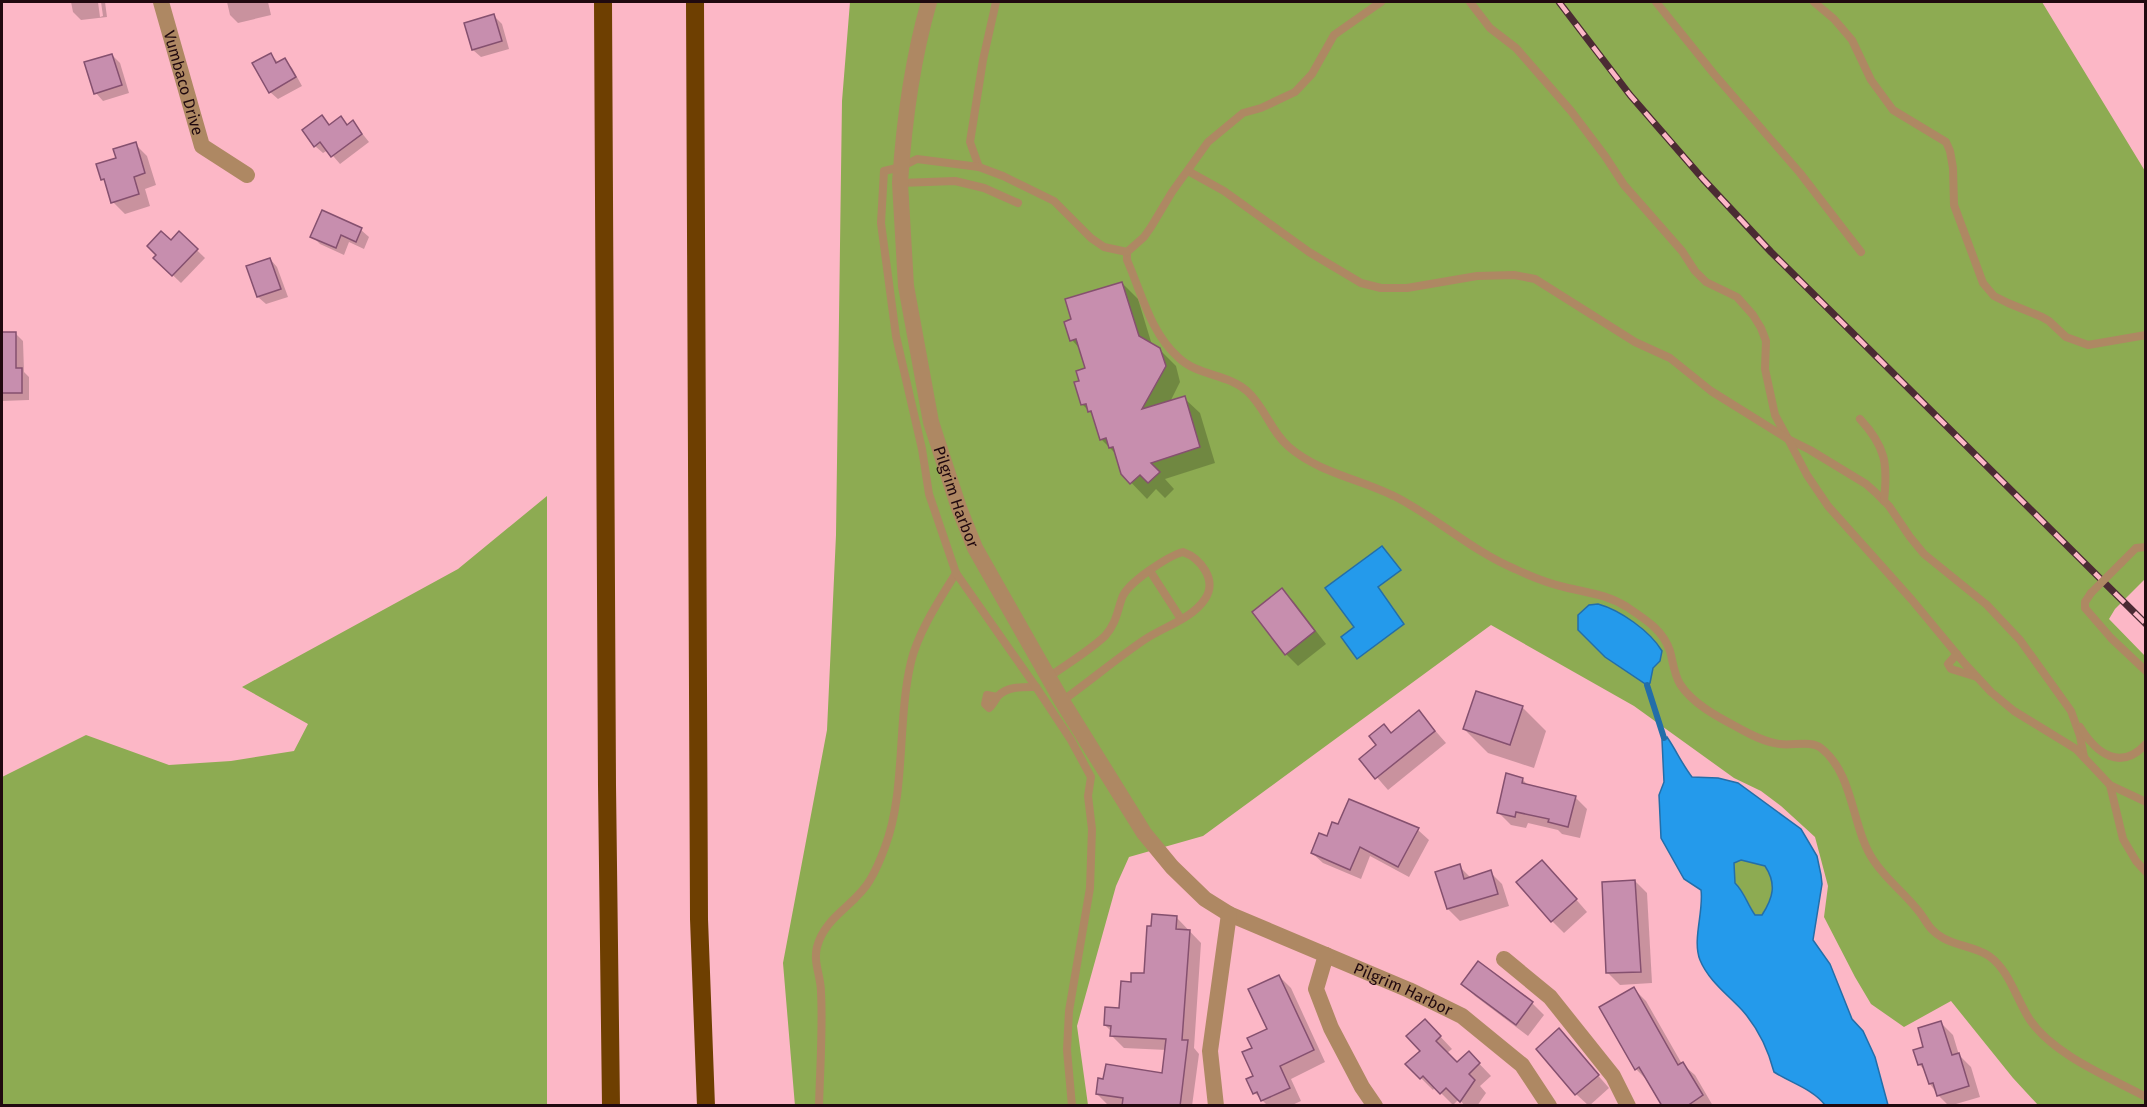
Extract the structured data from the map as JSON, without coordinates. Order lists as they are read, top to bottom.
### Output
{
  "streets": {
    "street": ["Vumbaco Drive", "Pilgrim Harbor"]
  }
}
